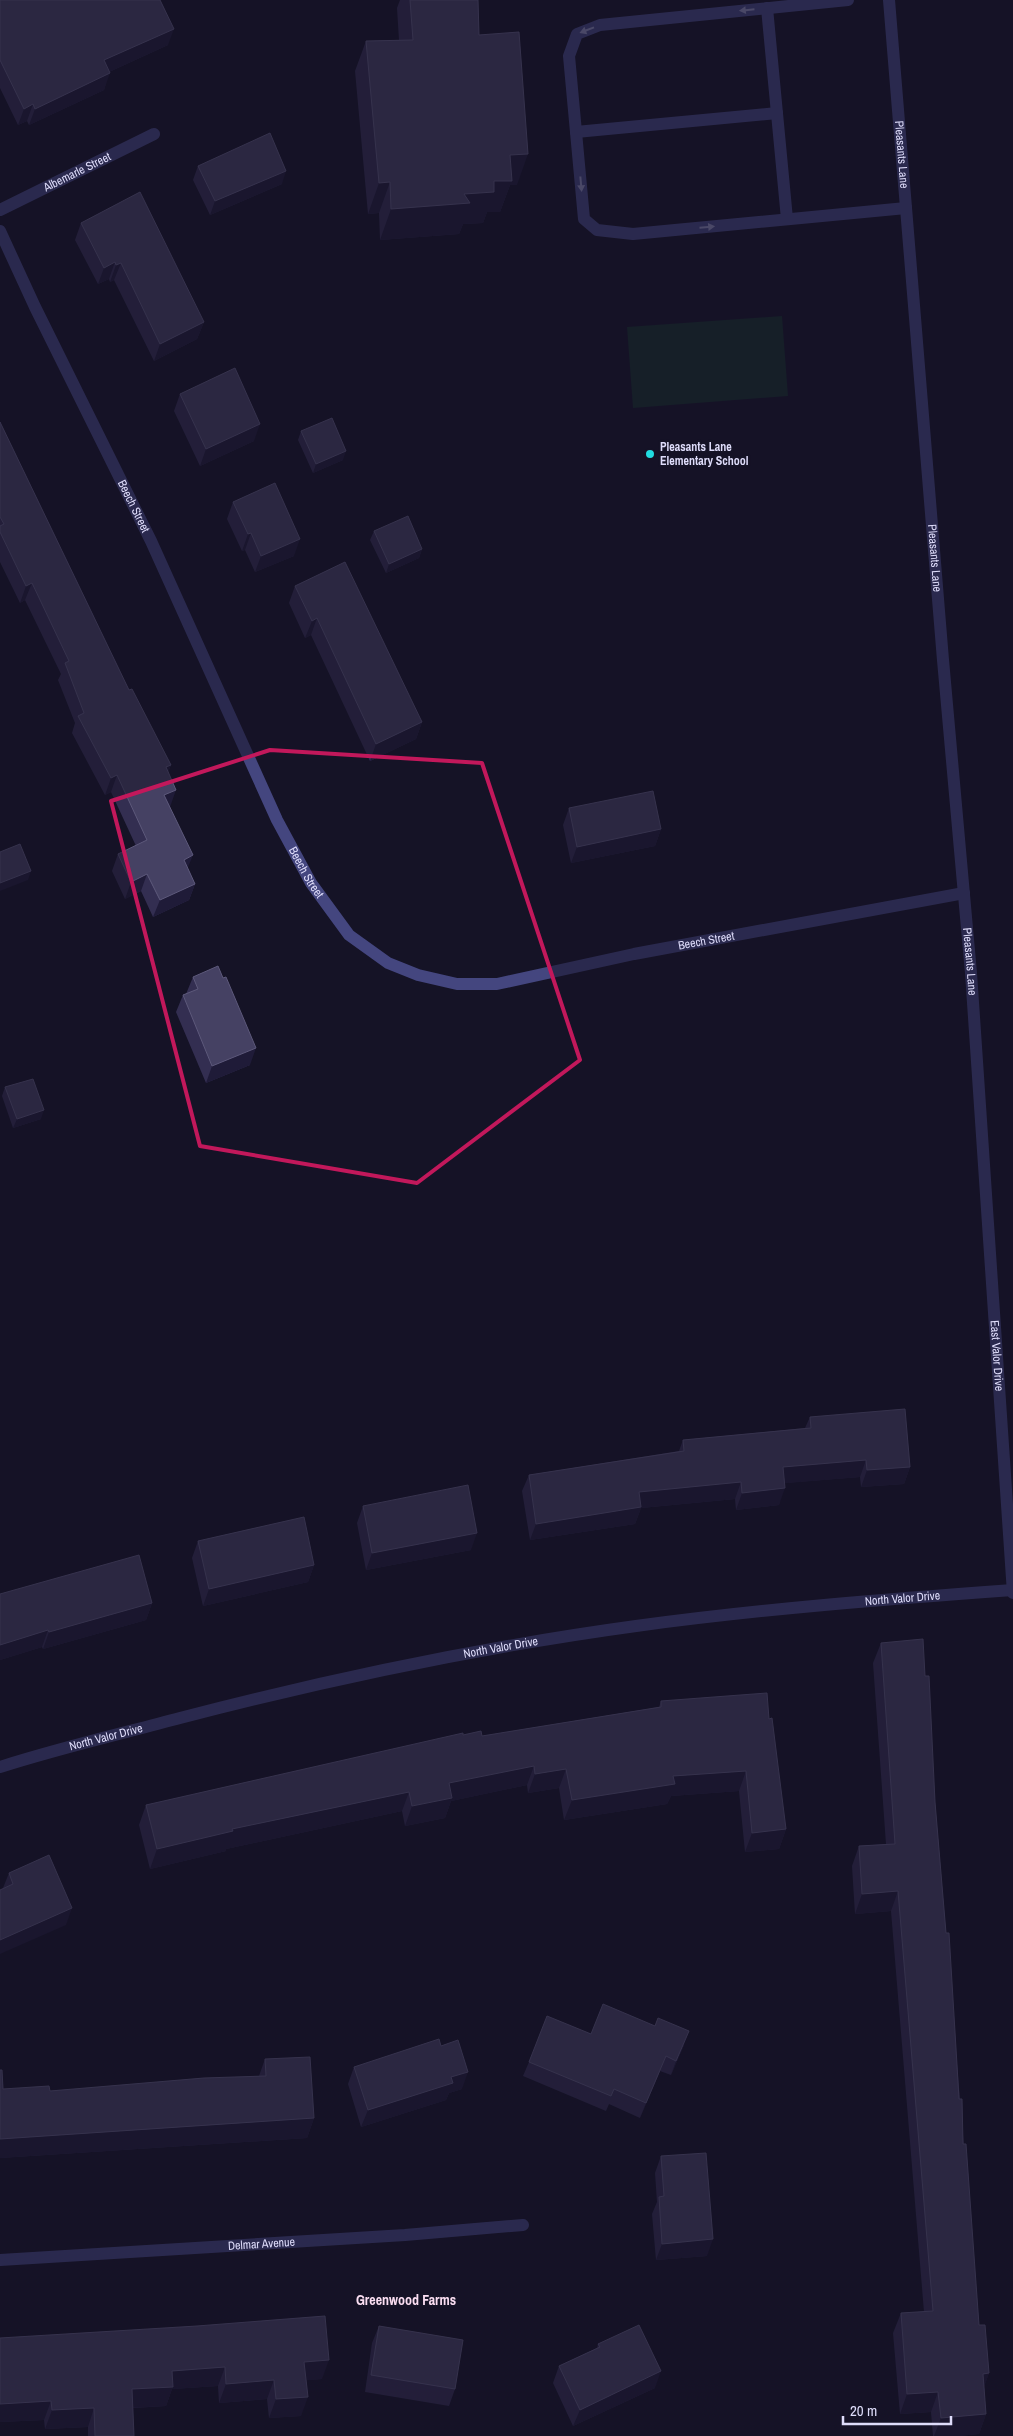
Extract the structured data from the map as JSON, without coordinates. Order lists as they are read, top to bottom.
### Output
{
  "streets": {
    "street": [
      "Pleasants Lane",
      "Albemarle Street",
      "Beech Street",
      "East Valor Drive",
      "North Valor Drive",
      "Delmar Avenue"
    ]
  },
  "crossings": [
    ["Pleasants Lane", "Beech Street"],
    ["Pleasants Lane", "East Valor Drive"],
    ["East Valor Drive", "North Valor Drive"]
  ],
  "districts": ["Greenwood Farms"],
  "places": ["Pleasants Lane Elementary School"],
  "scale_bar": "20 m"
}
